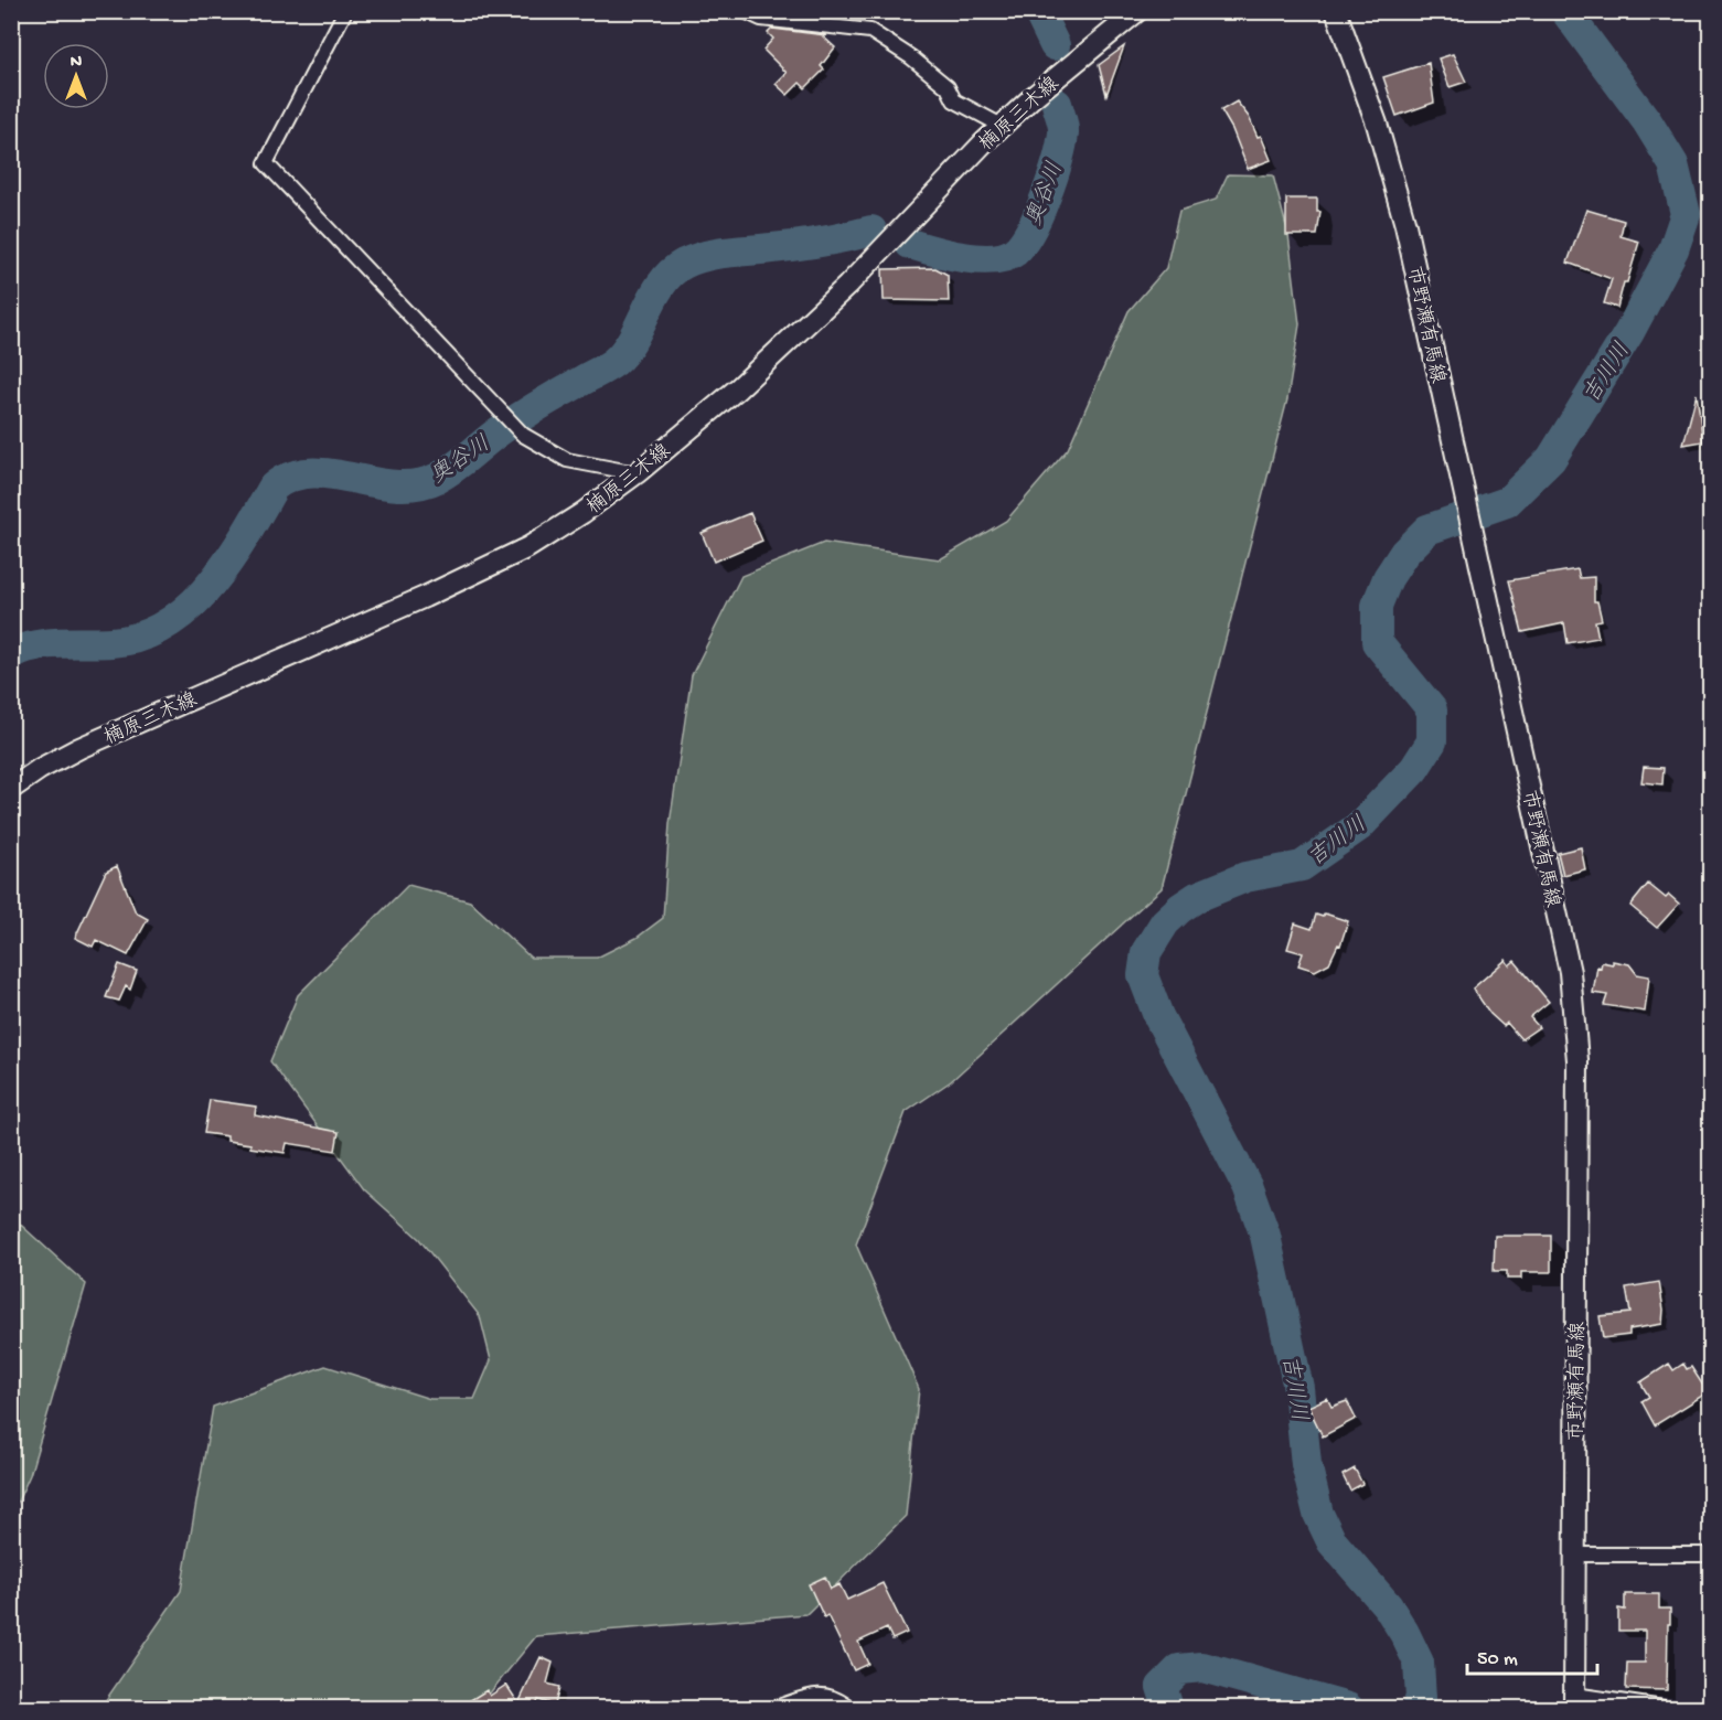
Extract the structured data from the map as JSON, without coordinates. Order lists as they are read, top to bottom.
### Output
{
  "streets": {
    "main road": ["楠原三木線", "市野瀬有馬線"]
  },
  "water": ["奥谷川", "吉川川"],
  "scale_bar": "50 m",
  "north": "top"
}
